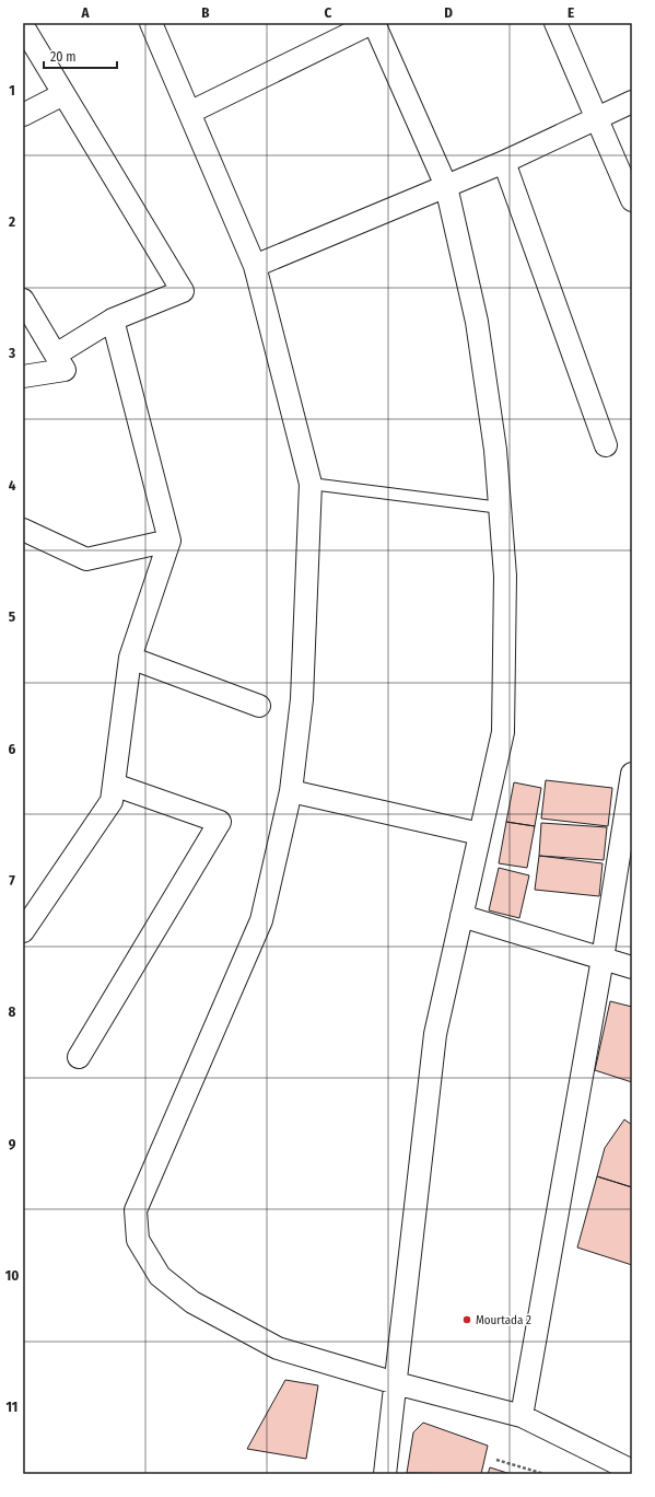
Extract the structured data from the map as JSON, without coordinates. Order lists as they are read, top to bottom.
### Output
{
  "places": ["Mourtada 2"],
  "scale_bar": "20 m",
  "grid": {
    "columns": [
      "A",
      "B",
      "C",
      "D",
      "E"
    ],
    "rows": [
      "1",
      "2",
      "3",
      "4",
      "5",
      "6",
      "7",
      "8",
      "9",
      "10",
      "11"
    ]
  }
}
